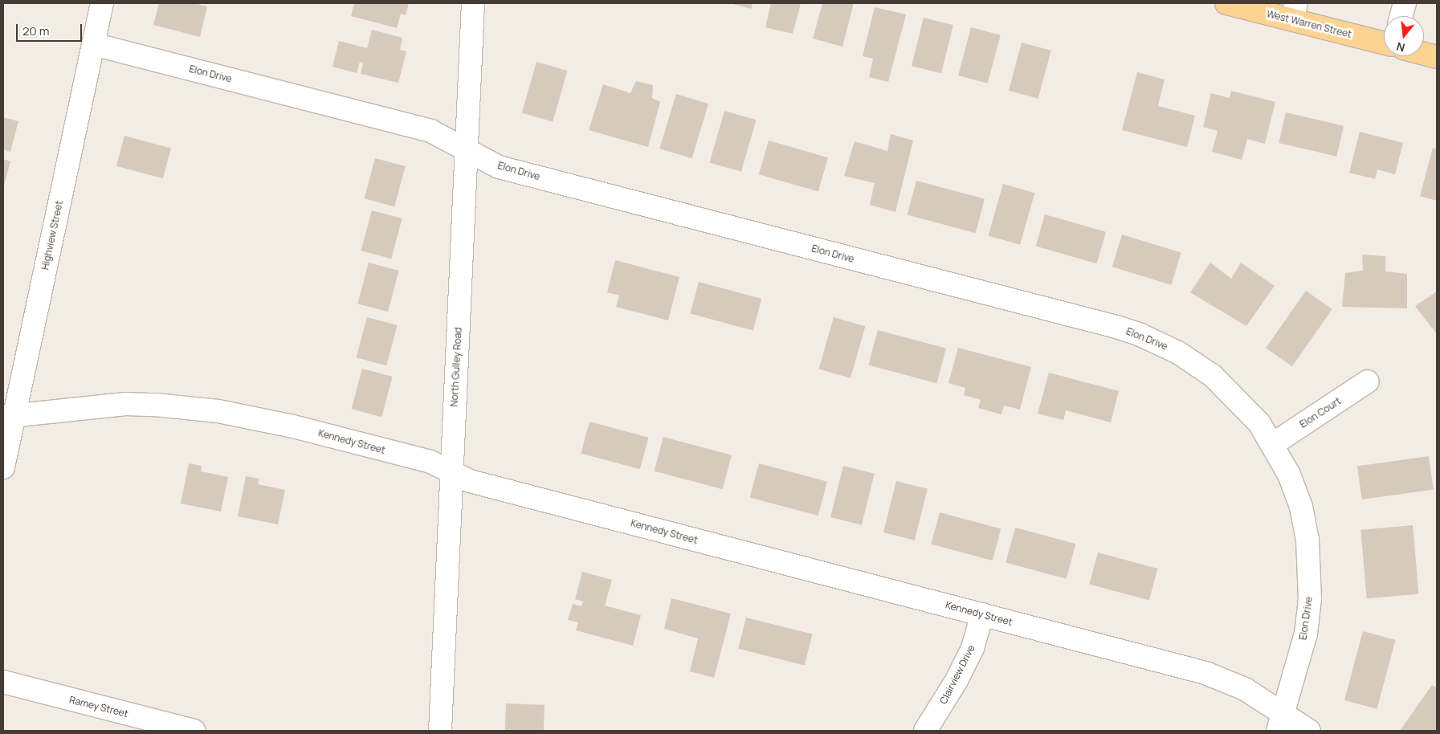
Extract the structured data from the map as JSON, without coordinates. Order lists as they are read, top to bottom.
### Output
{
  "streets": {
    "main road": ["West Warren Street"],
    "street": [
      "Elon Drive",
      "Highview Street",
      "North Gulley Road",
      "Elon Court",
      "Kennedy Street",
      "Clairview Drive",
      "Ramey Street"
    ]
  },
  "crossings": [
    ["Elon Drive", "Highview Street"],
    ["Elon Drive", "North Gulley Road"],
    ["Elon Drive", "Elon Court"],
    ["Elon Drive", "Kennedy Street"],
    ["Highview Street", "Kennedy Street"],
    ["North Gulley Road", "Kennedy Street"],
    ["Kennedy Street", "Clairview Drive"]
  ],
  "scale_bar": "20 m",
  "north": "bottom"
}
